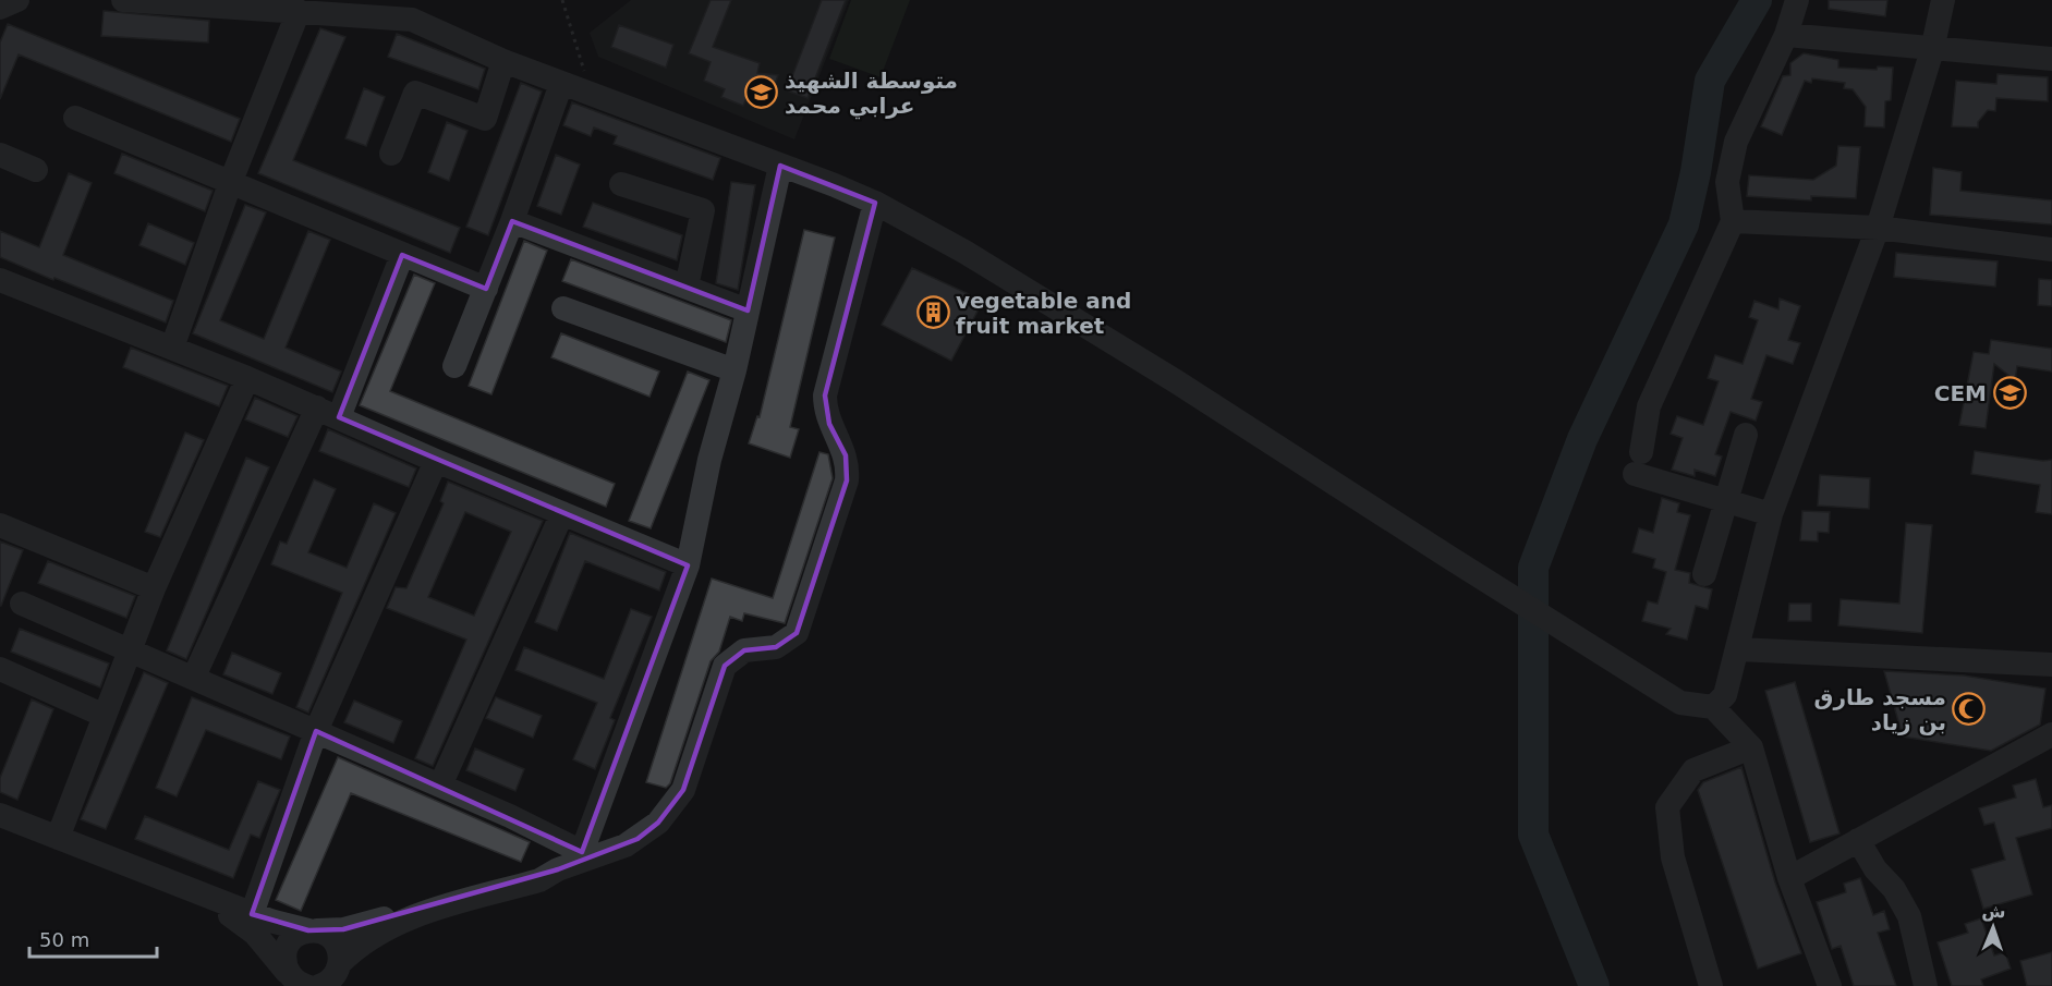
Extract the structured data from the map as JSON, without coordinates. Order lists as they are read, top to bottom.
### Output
{
  "places": {
    "school or university": ["متوسطة الشهيذ عرابي محمد", "CEM"],
    "building": ["vegetable and fruit market"],
    "mosque": ["مسجد طارق بن زياد"]
  },
  "scale_bar": "50 m",
  "north": "top"
}
